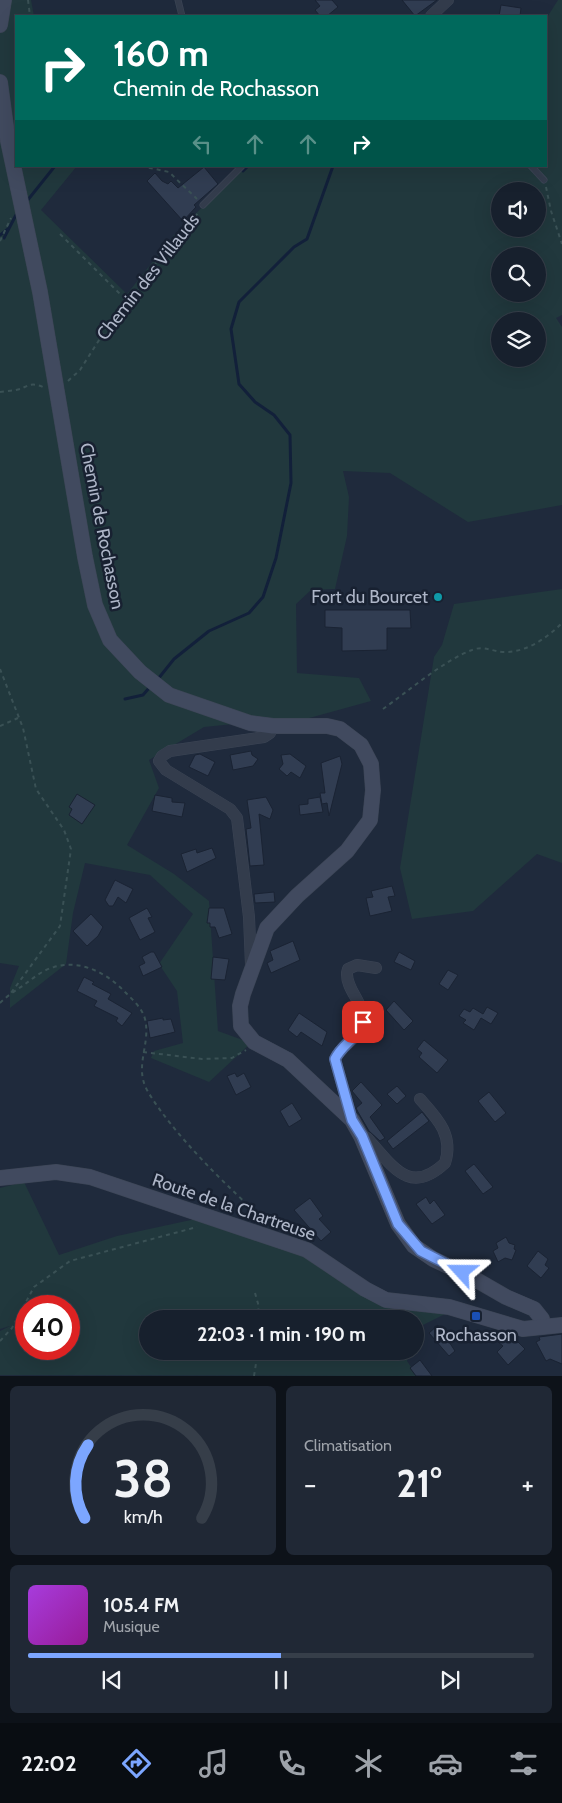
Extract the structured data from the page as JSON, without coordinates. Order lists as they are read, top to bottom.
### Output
{
  "streets": {
    "street": ["Chemin de Rochasson", "Route de la Chartreuse"],
    "lane": ["Chemin des Villauds"]
  },
  "crossings": [
    ["Chemin des Villauds", "Chemin de Rochasson"],
    ["Chemin de Rochasson", "Route de la Chartreuse"]
  ],
  "places": {
    "other": ["Fort du Bourcet"],
    "transit": ["Rochasson"]
  },
  "page": {
    "turn": ["160 m", "Chemin de Rochasson"],
    "limit": "40",
    "trip": "22:03 · 1 min · 190 m",
    "tile": "Climatisation",
    "heat": ["−", "21°", "+"],
    "song": ["105.4 FM", "Musique"],
    "tabs": "22:02",
    "gauge": ["38", "km/h"]
  }
}
